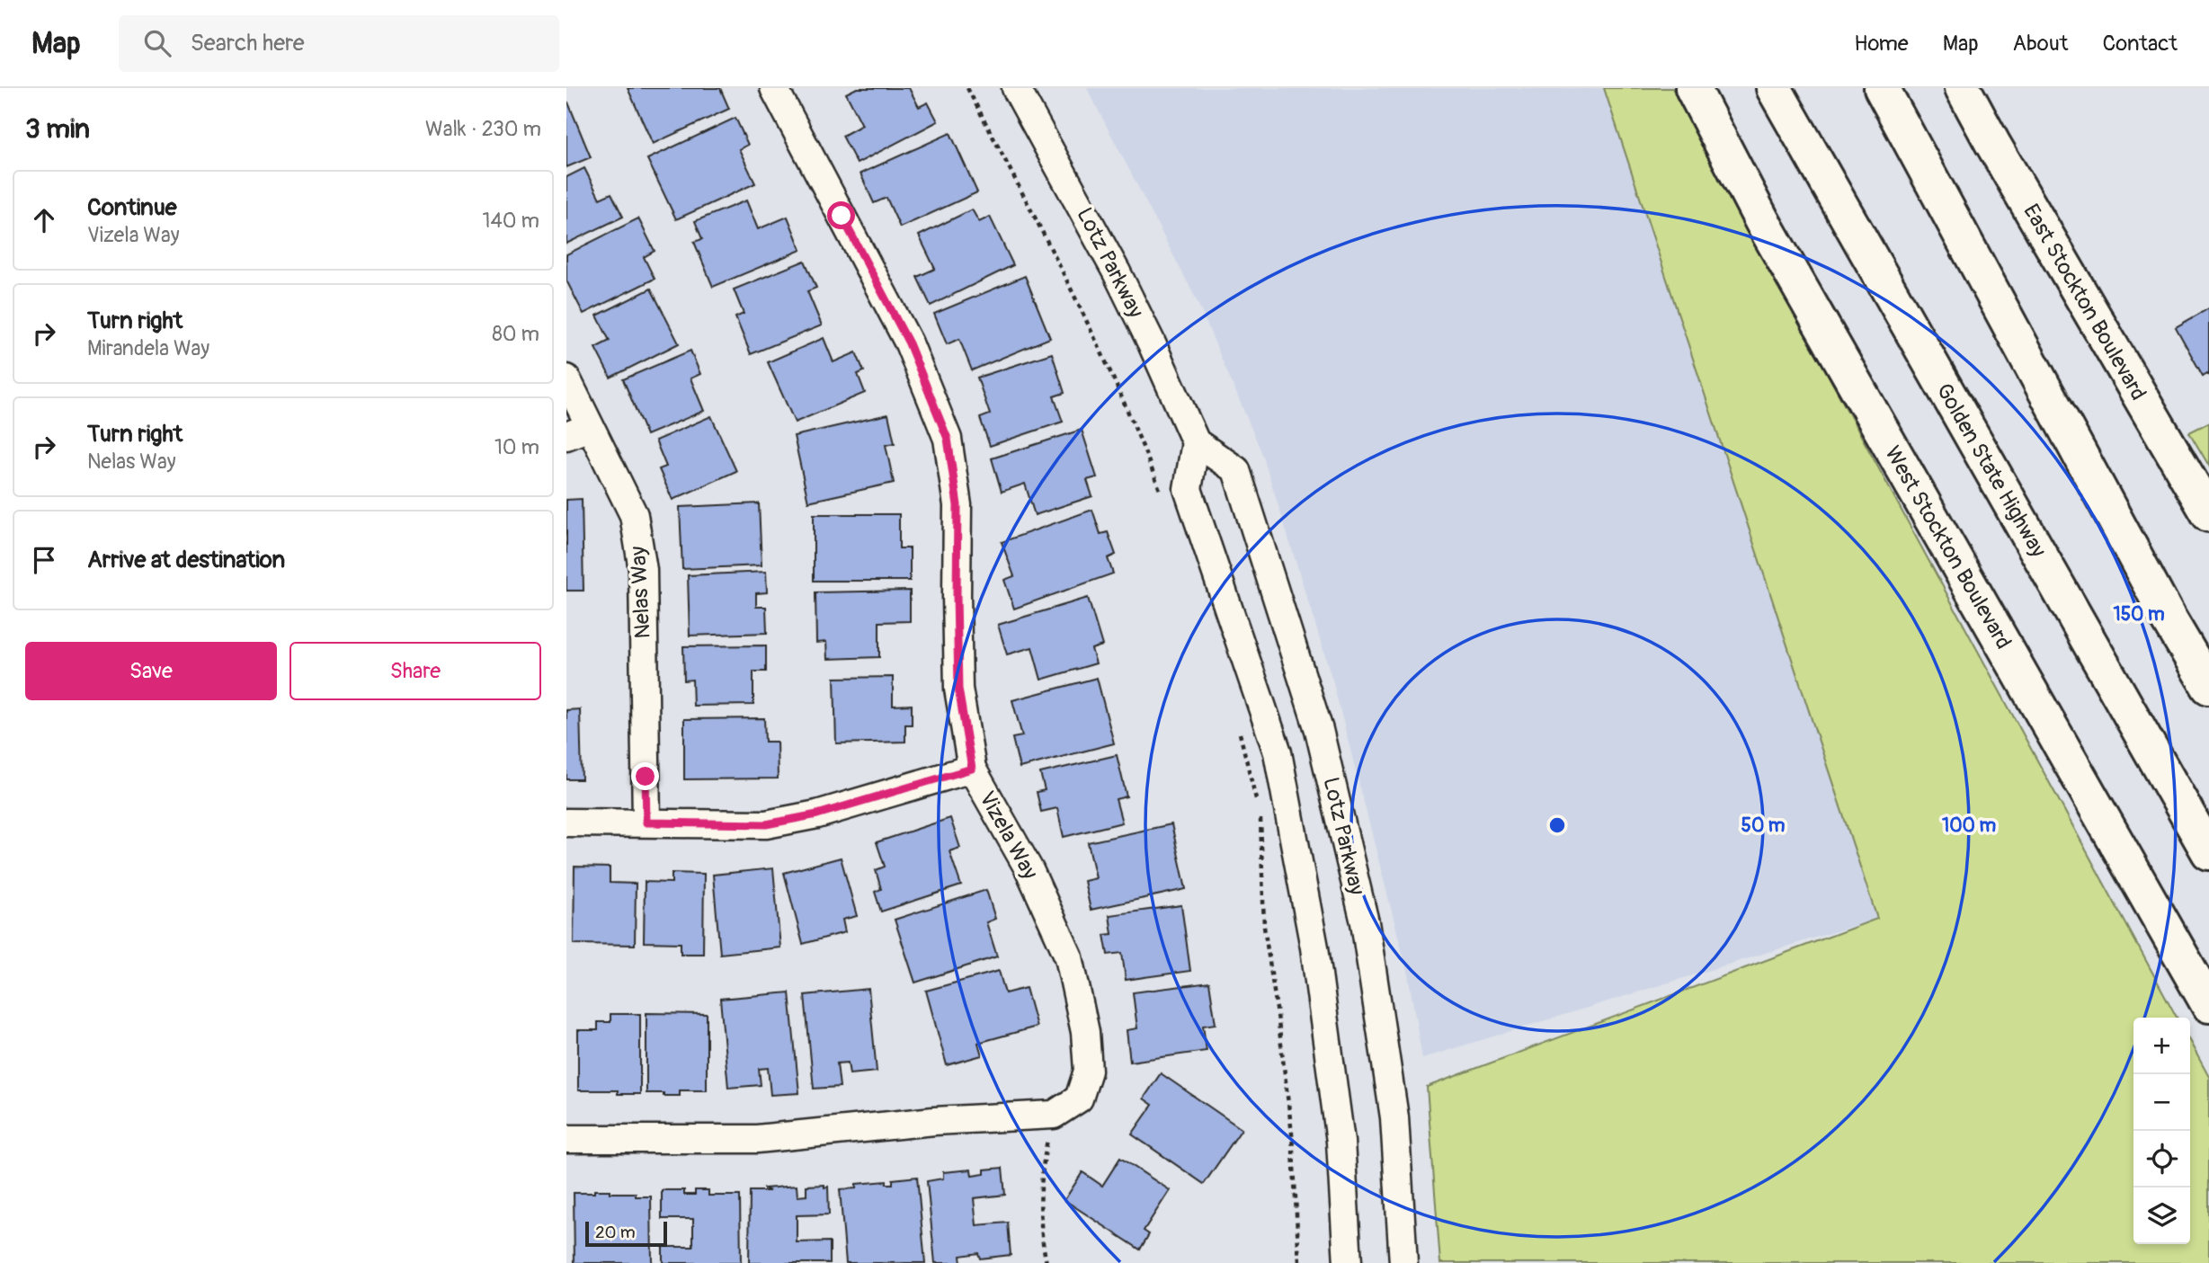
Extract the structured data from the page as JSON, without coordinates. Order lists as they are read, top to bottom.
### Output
{
  "streets": {
    "main road": ["East Stockton Boulevard", "Golden State Highway", "West Stockton Boulevard"],
    "street": ["Lotz Parkway", "Nelas Way", "Vizela Way"]
  },
  "scale_bar": "20 m",
  "page": {
    "header": "Map",
    "search": "Search here",
    "nav": [
      "Home",
      "Map",
      "About",
      "Contact"
    ],
    "heading": ["3 min", "Walk · 230 m"],
    "list": [
      ["Continue", "Vizela Way", "140 m"],
      ["Turn right", "Mirandela Way", "80 m"],
      ["Turn right", "Nelas Way", "10 m"],
      "Arrive at destination"
    ],
    "buttons": ["Save", "Share"],
    "map_buttons": ["+", "−"],
    "scale": "20 m"
  },
  "rings": ["150 m", "50 m", "100 m"]
}
